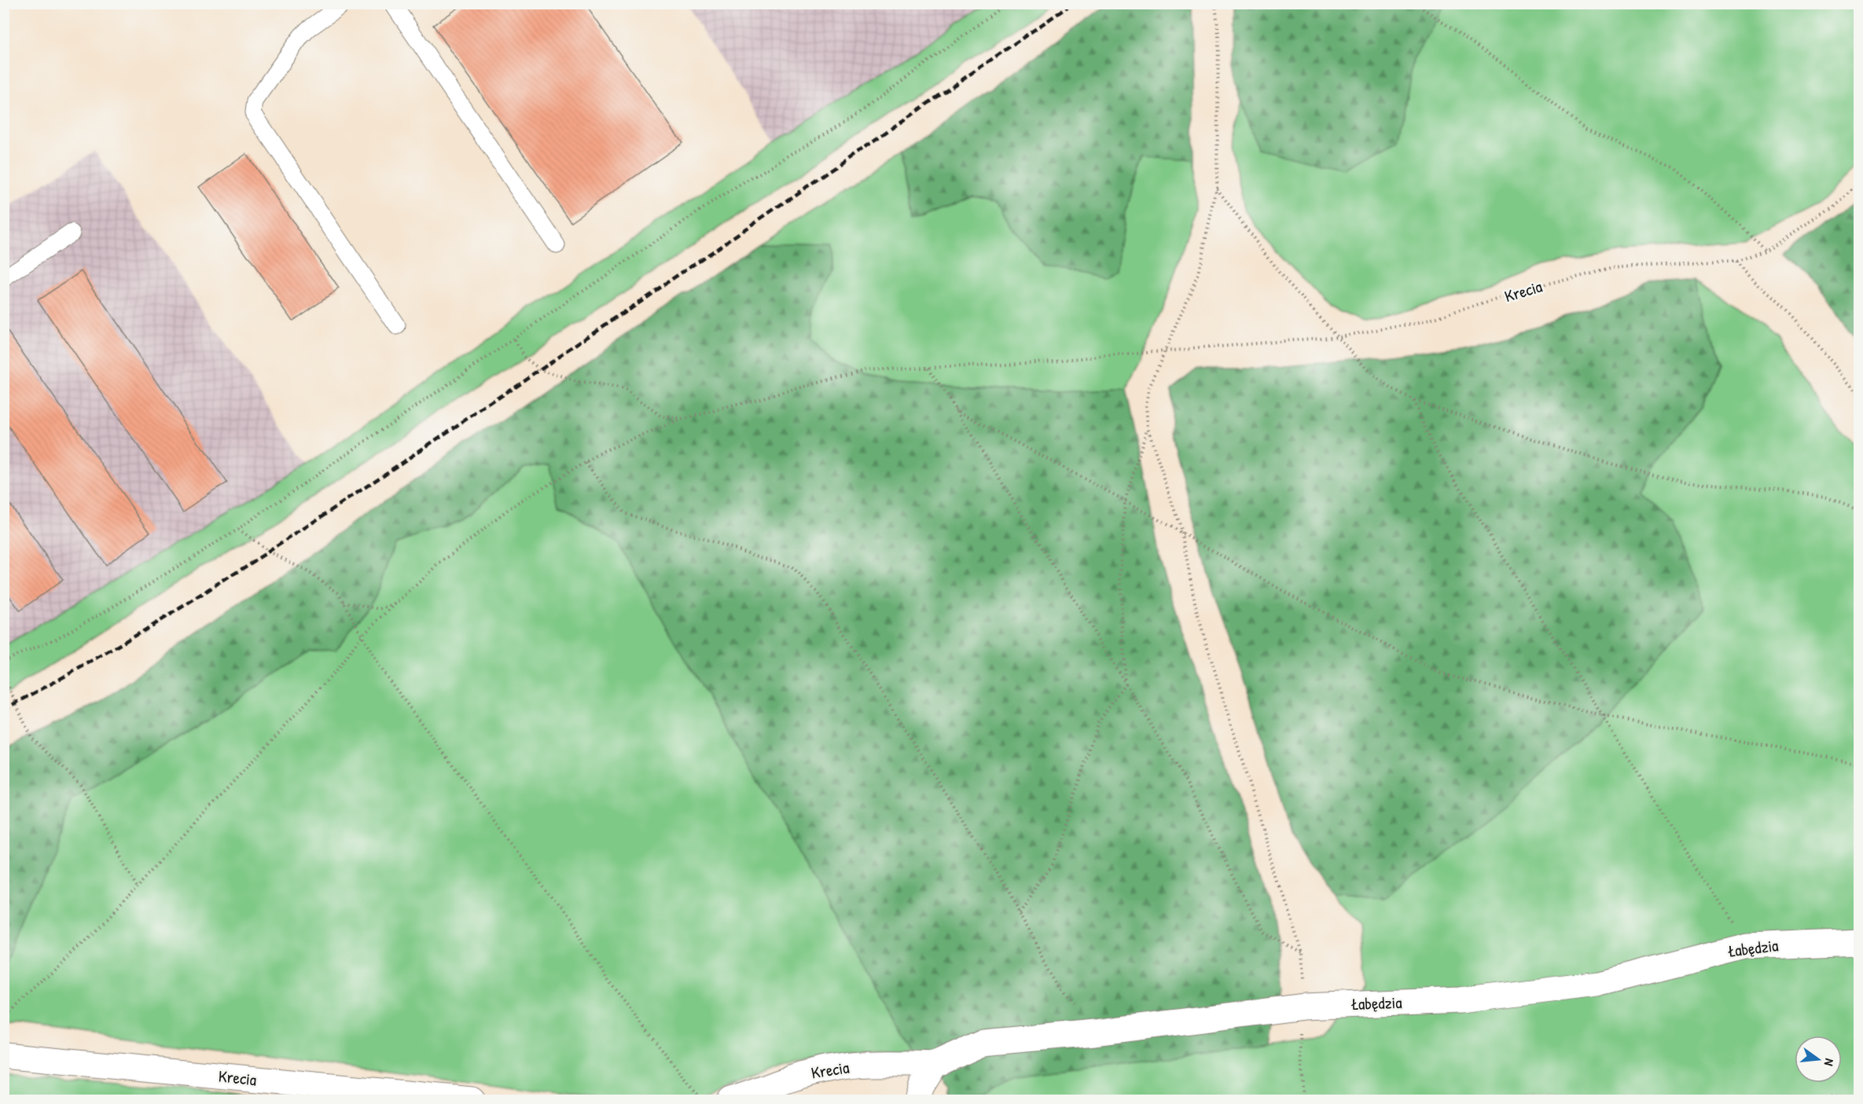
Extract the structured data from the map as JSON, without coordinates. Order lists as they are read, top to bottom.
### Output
{
  "streets": {
    "street": ["Krecia", "Łabędzia"]
  },
  "crossings": [
    ["Krecia", "Łabędzia"]
  ],
  "north": "right"
}
